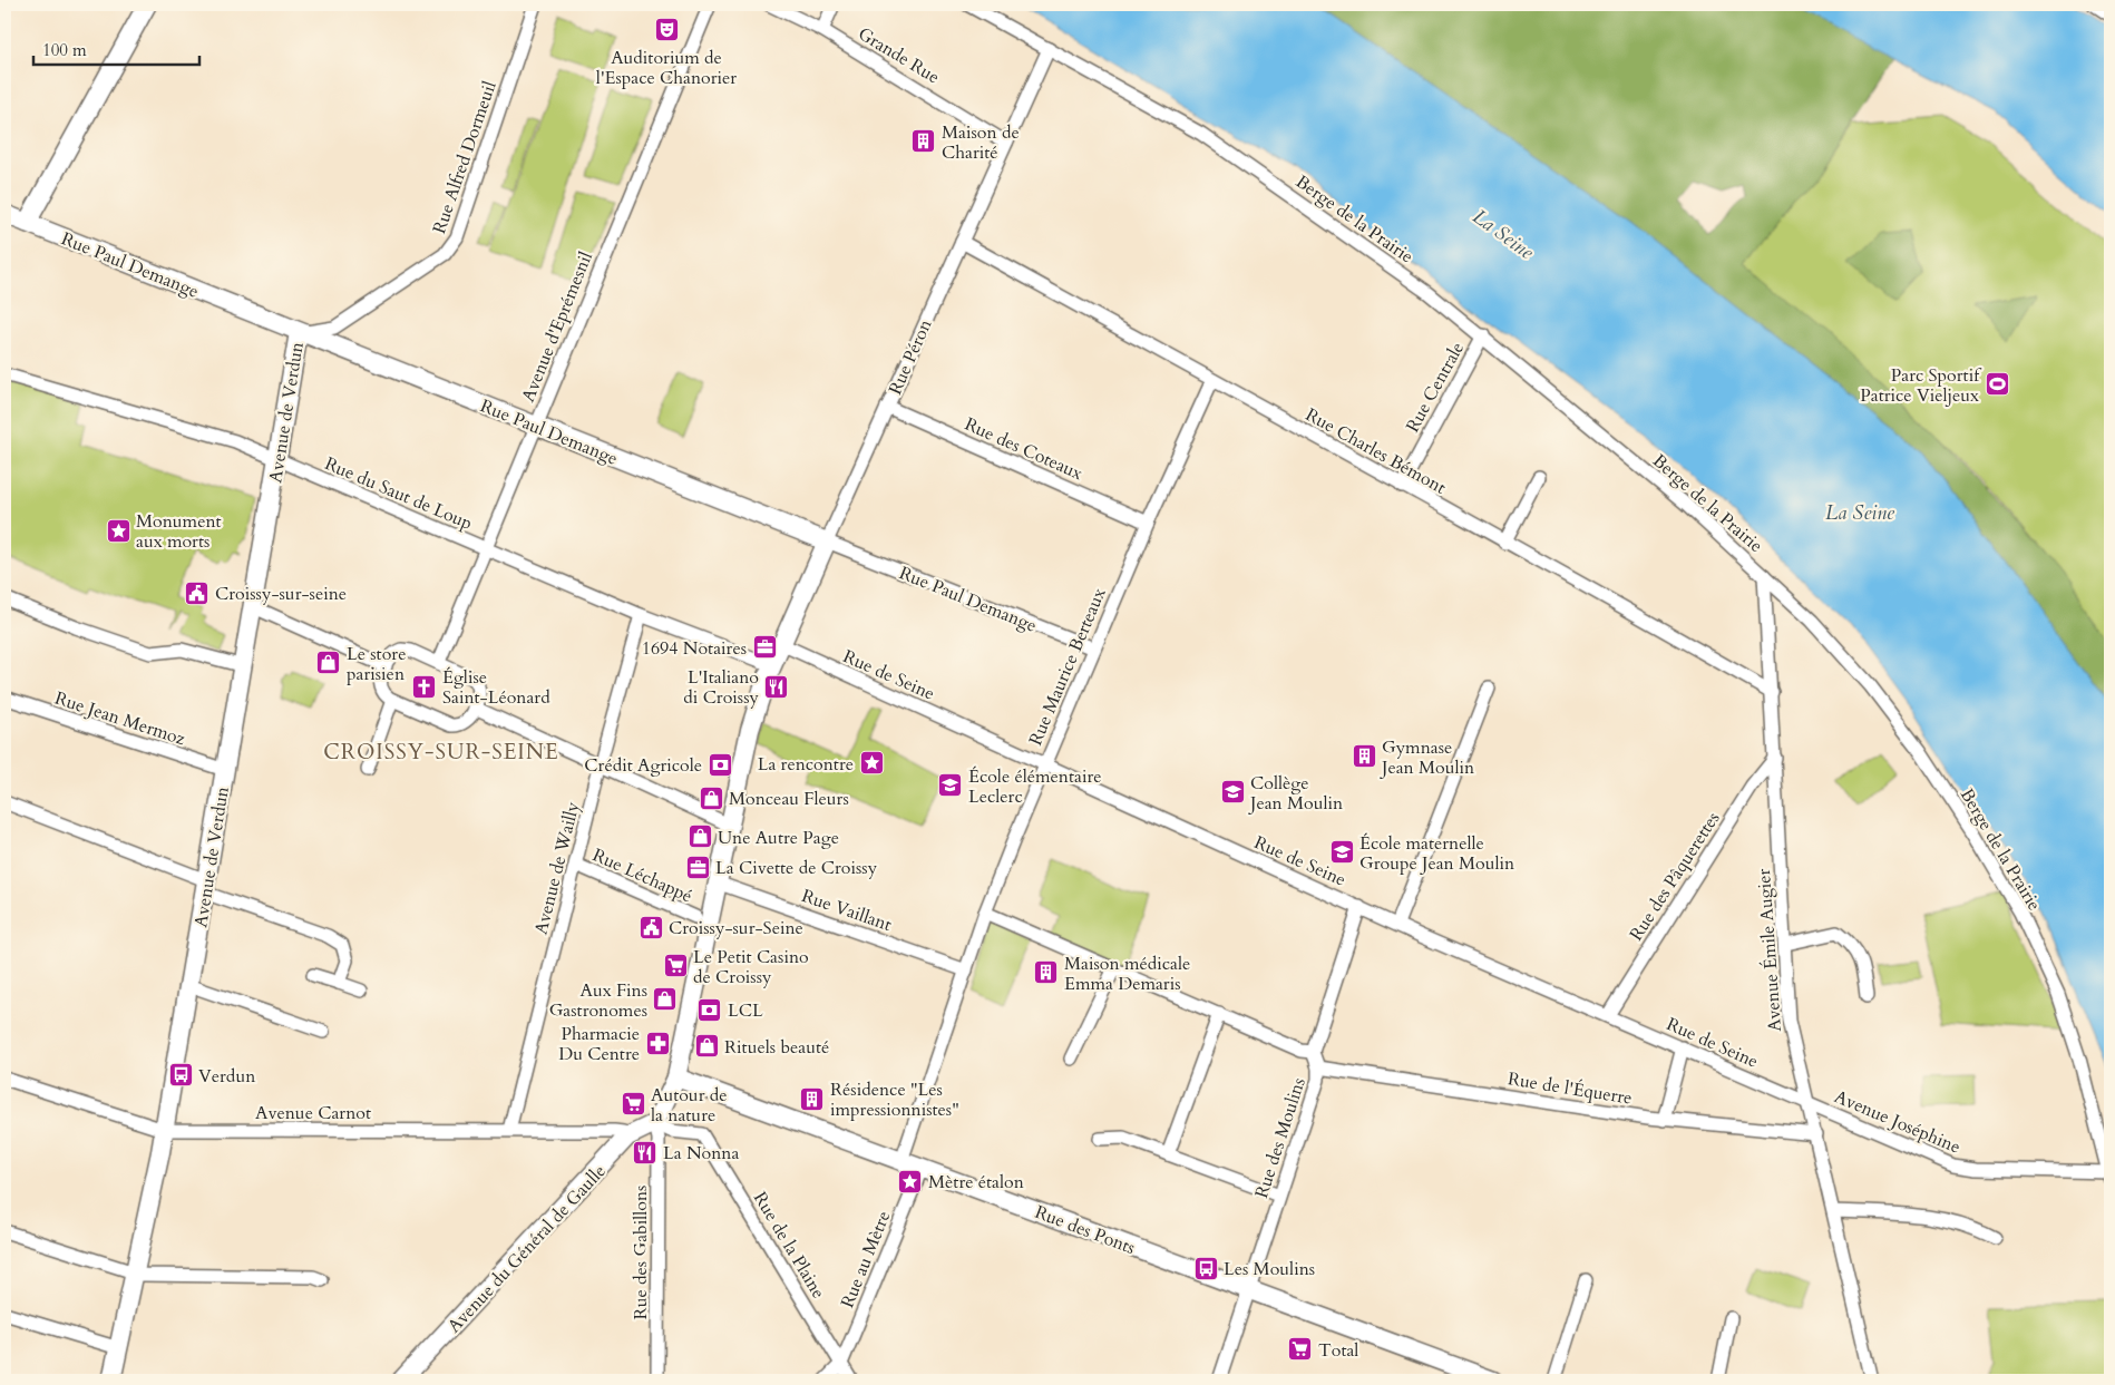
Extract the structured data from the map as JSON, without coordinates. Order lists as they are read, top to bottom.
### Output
{
  "streets": {
    "main road": [
      "Rue Paul Demange",
      "Rue Péron",
      "Avenue de Verdun",
      "Rue des Ponts",
      "Avenue du Général de Gaulle"
    ],
    "street": [
      "Grande Rue",
      "Rue Alfred Dormeuil",
      "Berge de la Prairie",
      "Avenue d'Eprémesnil",
      "Rue Centrale",
      "Rue des Coteaux",
      "Rue Charles Bémont",
      "Rue du Saut de Loup",
      "Rue Maurice Berteaux",
      "Rue de Seine",
      "Rue Jean Mermoz",
      "Avenue de Wailly",
      "Rue Léchappé",
      "Rue des Pâquerettes",
      "Rue Vaillant",
      "Avenue Émile Augier",
      "Rue de l'Équerre",
      "Avenue Carnot",
      "Avenue Joséphine",
      "Rue des Moulins",
      "Rue de la Plaine",
      "Rue des Gabillons",
      "Rue au Mètre"
    ]
  },
  "crossings": [
    ["Grande Rue", "Rue Péron"],
    ["Rue Alfred Dormeuil", "Rue Paul Demange"],
    ["Rue Alfred Dormeuil", "Avenue de Verdun"],
    ["Berge de la Prairie", "Rue Péron"],
    ["Berge de la Prairie", "Rue Centrale"],
    ["Berge de la Prairie", "Avenue Émile Augier"],
    ["Berge de la Prairie", "Avenue Joséphine"],
    ["Rue Paul Demange", "Avenue d'Eprémesnil"],
    ["Rue Paul Demange", "Rue Péron"],
    ["Rue Paul Demange", "Avenue de Verdun"],
    ["Rue Paul Demange", "Rue Maurice Berteaux"],
    ["Avenue d'Eprémesnil", "Rue du Saut de Loup"],
    ["Rue Péron", "Rue des Coteaux"],
    ["Rue Péron", "Rue Charles Bémont"],
    ["Rue Péron", "Rue du Saut de Loup"],
    ["Rue Péron", "Rue de Seine"],
    ["Rue Péron", "Rue Vaillant"],
    ["Rue Péron", "Rue des Ponts"],
    ["Rue Péron", "Rue de la Plaine"],
    ["Rue Péron", "Avenue du Général de Gaulle"],
    ["Rue Péron", "Rue des Gabillons"],
    ["Rue Centrale", "Rue Charles Bémont"],
    ["Avenue de Verdun", "Rue du Saut de Loup"],
    ["Avenue de Verdun", "Rue Jean Mermoz"],
    ["Avenue de Verdun", "Avenue Carnot"],
    ["Rue des Coteaux", "Rue Maurice Berteaux"],
    ["Rue Charles Bémont", "Rue Maurice Berteaux"],
    ["Rue Charles Bémont", "Avenue Émile Augier"],
    ["Rue du Saut de Loup", "Avenue de Wailly"],
    ["Rue Maurice Berteaux", "Rue de Seine"],
    ["Rue Maurice Berteaux", "Rue Vaillant"],
    ["Rue Maurice Berteaux", "Rue des Ponts"],
    ["Rue de Seine", "Rue des Pâquerettes"],
    ["Rue de Seine", "Avenue Émile Augier"],
    ["Rue de Seine", "Avenue Joséphine"],
    ["Avenue de Wailly", "Rue Léchappé"],
    ["Avenue de Wailly", "Avenue Carnot"],
    ["Rue des Pâquerettes", "Avenue Émile Augier"],
    ["Avenue Émile Augier", "Rue de l'Équerre"],
    ["Avenue Émile Augier", "Avenue Joséphine"],
    ["Rue de l'Équerre", "Rue des Moulins"],
    ["Avenue Carnot", "Avenue du Général de Gaulle"],
    ["Rue des Moulins", "Rue des Ponts"],
    ["Rue des Ponts", "Rue au Mètre"],
    ["Rue de la Plaine", "Avenue du Général de Gaulle"],
    ["Rue de la Plaine", "Rue des Gabillons"],
    ["Rue de la Plaine", "Rue au Mètre"],
    ["Avenue du Général de Gaulle", "Rue des Gabillons"]
  ],
  "districts": ["CROISSY-SUR-SEINE"],
  "water": ["La Seine"],
  "places": {
    "theatre": ["Auditorium de l'Espace Chanorier"],
    "building": [
      "Maison de Charité",
      "Gymnase Jean Moulin",
      "Maison médicale Emma Demaris",
      "Résidence \"Les impressionnistes\""
    ],
    "sports": ["Parc Sportif Patrice Vieljeux"],
    "place": ["Monument aux morts", "La rencontre", "Mètre étalon"],
    "public building": ["Croissy-sur-seine", "Croissy-sur-Seine"],
    "office": ["1694 Notaires", "La Civette de Croissy"],
    "shop": [
      "Le store parisien",
      "Monceau Fleurs",
      "Une Autre Page",
      "Aux Fins Gastronomes",
      "Rituels beauté"
    ],
    "church": ["Église Saint-Léonard"],
    "restaurant": ["L'Italiano di Croissy", "La Nonna"],
    "bank": ["Crédit Agricole", "LCL"],
    "school or university": ["École élémentaire Leclerc", "Collège Jean Moulin", "École maternelle Groupe Jean Moulin"],
    "supermarket": ["Le Petit Casino de Croissy", "Autour de la nature", "Total"],
    "pharmacy": ["Pharmacie Du Centre"],
    "bus stop": ["Verdun", "Les Moulins"]
  },
  "scale_bar": "100 m"
}
